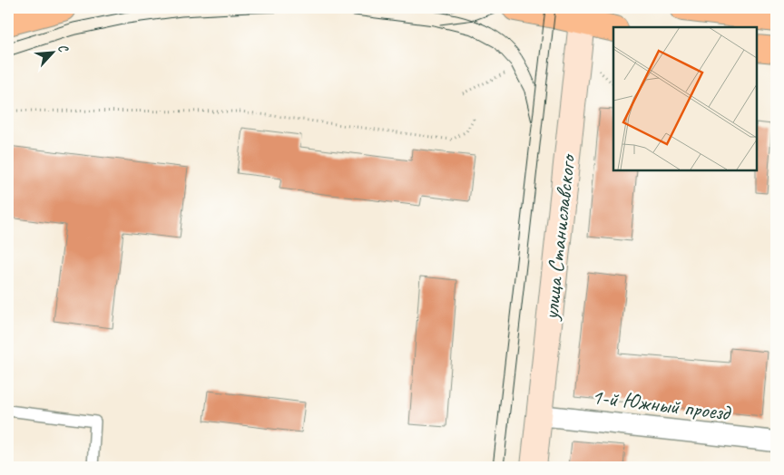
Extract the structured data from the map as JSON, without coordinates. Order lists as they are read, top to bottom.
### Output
{
  "streets": {
    "main road": ["улица Станиславского"],
    "street": ["1-й Южный проезд"]
  },
  "crossings": [
    ["улица Станиславского", "1-й Южный проезд"]
  ],
  "north": "top right"
}
